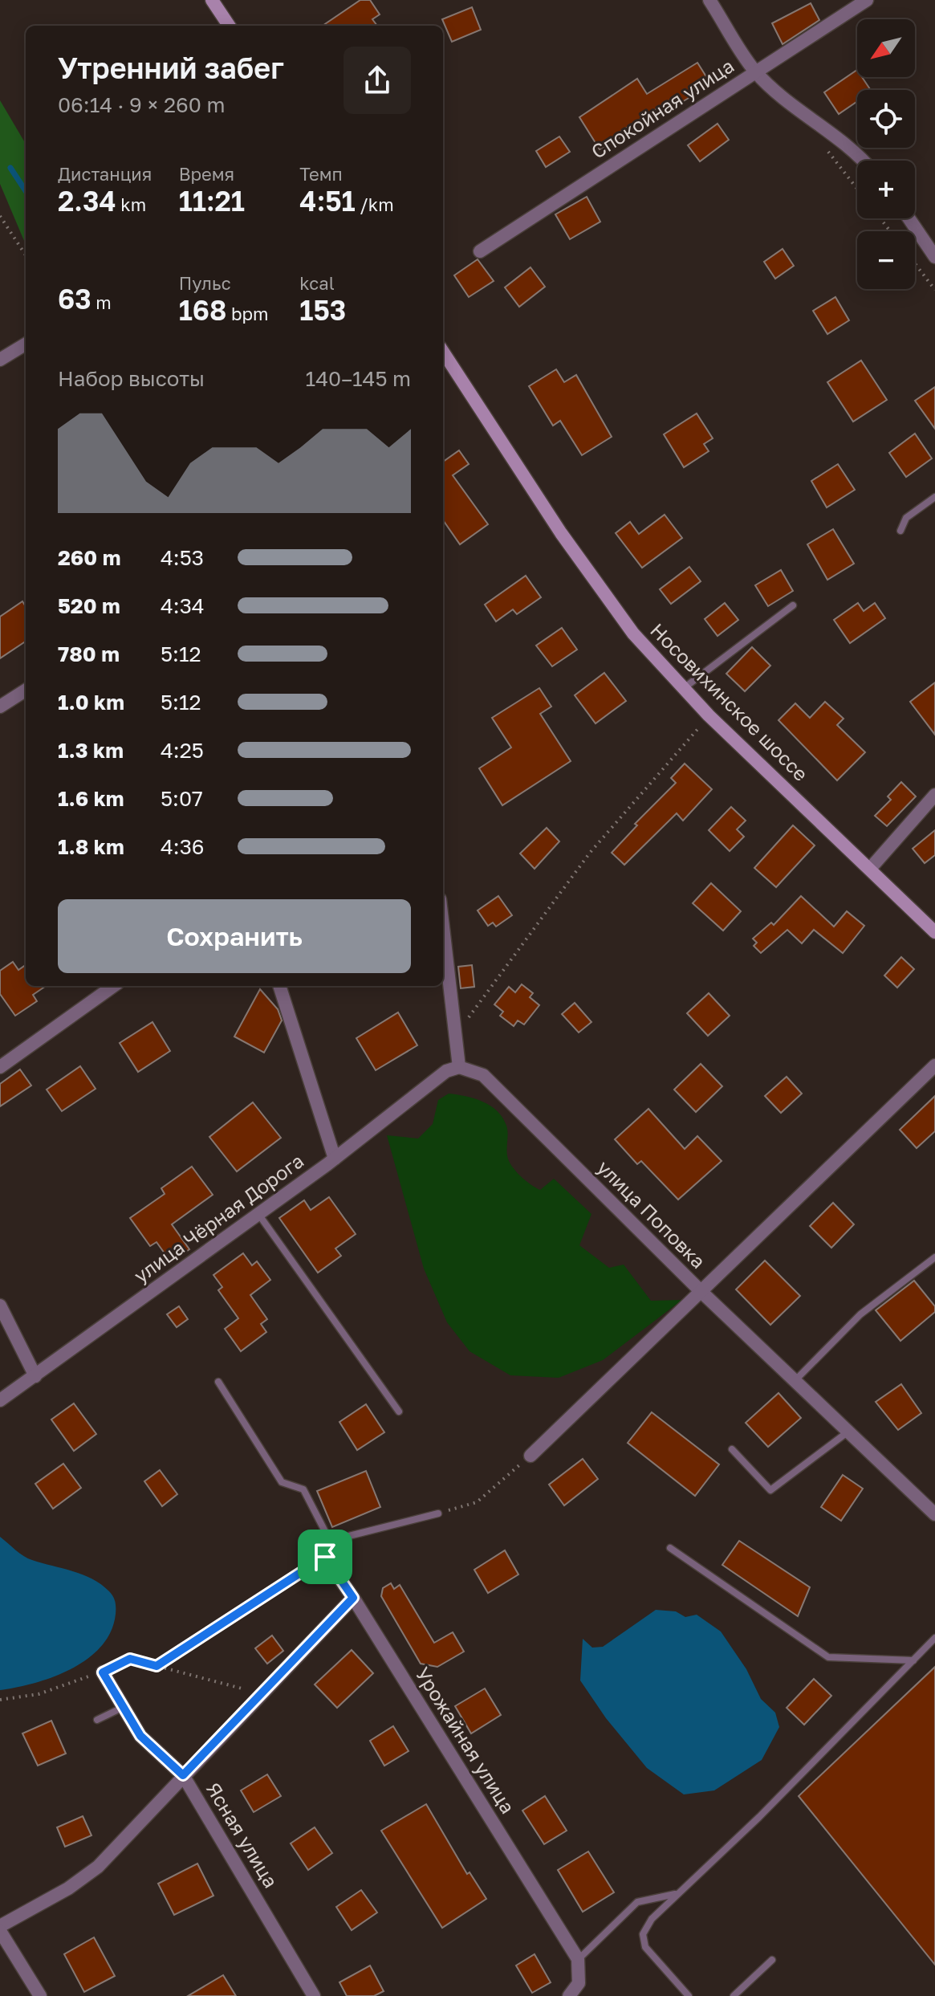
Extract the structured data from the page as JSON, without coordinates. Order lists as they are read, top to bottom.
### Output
{
  "streets": {
    "main road": ["Носовихинское шоссе"],
    "street": [
      "Спокойная улица",
      "улица Поповка",
      "улица Чёрная Дорога",
      "Урожайная улица",
      "Ясная улица"
    ]
  },
  "crossings": [
    ["улица Поповка", "улица Чёрная Дорога"]
  ],
  "north": "bottom left",
  "page": {
    "map_buttons": ["+", "−"],
    "heading": ["Утренний забег", "06:14 · 9 × 260 m"],
    "stats": [
      ["Дистанция", "2.34 km"],
      ["Время", "11:21"],
      ["Темп", "4:51 /km"],
      ["63 m"],
      ["Пульс", "168 bpm"],
      ["kcal", "153"]
    ],
    "chart": ["Набор высоты", "140–145 m"],
    "list": [
      {
        "name": "260 m",
        "note": "4:53"
      },
      {
        "name": "520 m",
        "note": "4:34"
      },
      {
        "name": "780 m",
        "note": "5:12"
      },
      {
        "name": "1.0 km",
        "note": "5:12"
      },
      {
        "name": "1.3 km",
        "note": "4:25"
      },
      {
        "name": "1.6 km",
        "note": "5:07"
      },
      {
        "name": "1.8 km",
        "note": "4:36"
      }
    ],
    "buttons": "Сохранить"
  }
}
